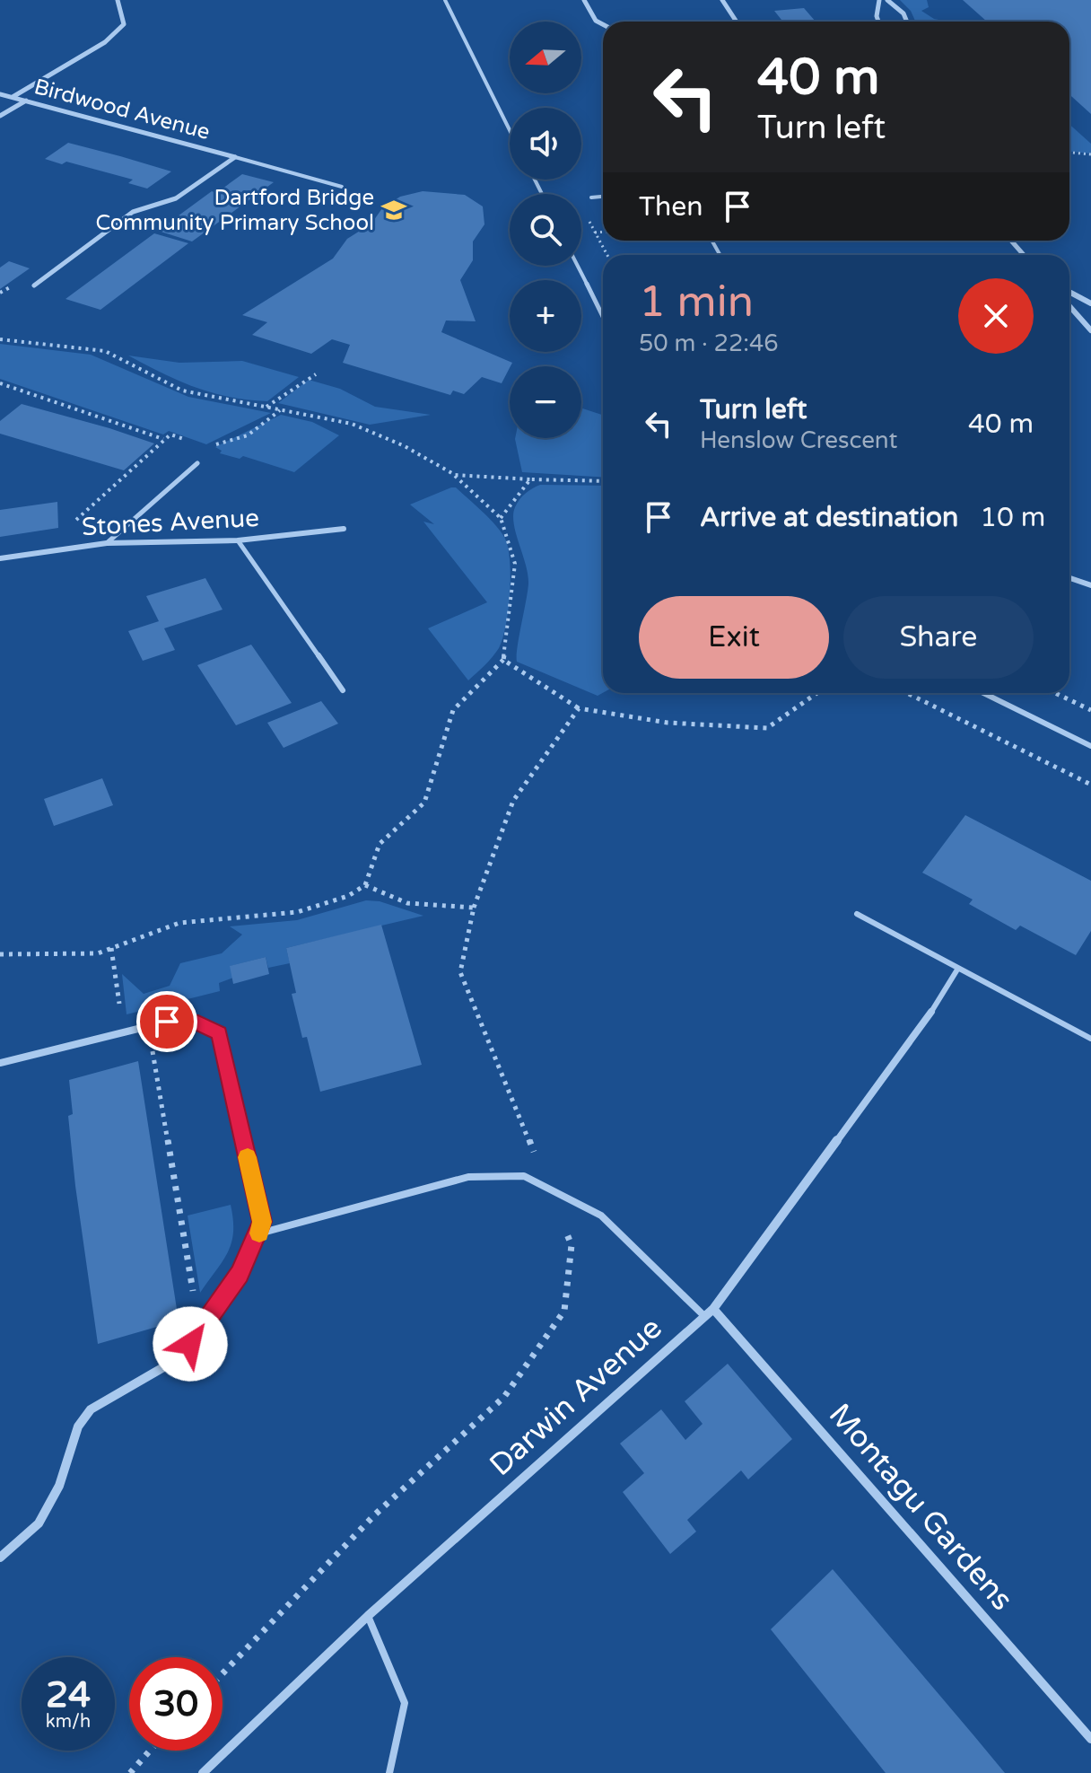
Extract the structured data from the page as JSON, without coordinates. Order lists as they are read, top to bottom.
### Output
{
  "streets": {
    "street": [
      "Birdwood Avenue",
      "Stones Avenue",
      "Darwin Avenue",
      "Montagu Gardens"
    ]
  },
  "crossings": [
    ["Darwin Avenue", "Montagu Gardens"]
  ],
  "places": {
    "school or university": ["Dartford Bridge Community Primary School"]
  },
  "north": "left",
  "page": {
    "map_buttons": ["+", "−"],
    "turn": ["40 m", "Turn left"],
    "then": "Then",
    "heading": ["1 min", "50 m · 22:46"],
    "list": [
      {
        "name": "Turn left",
        "note": "Henslow Crescent",
        "value": "40 m"
      },
      {
        "name": "Arrive at destination",
        "value": "10 m"
      }
    ],
    "buttons": ["Exit", "Share"],
    "speed": "24 km/h",
    "limit": "30"
  }
}
